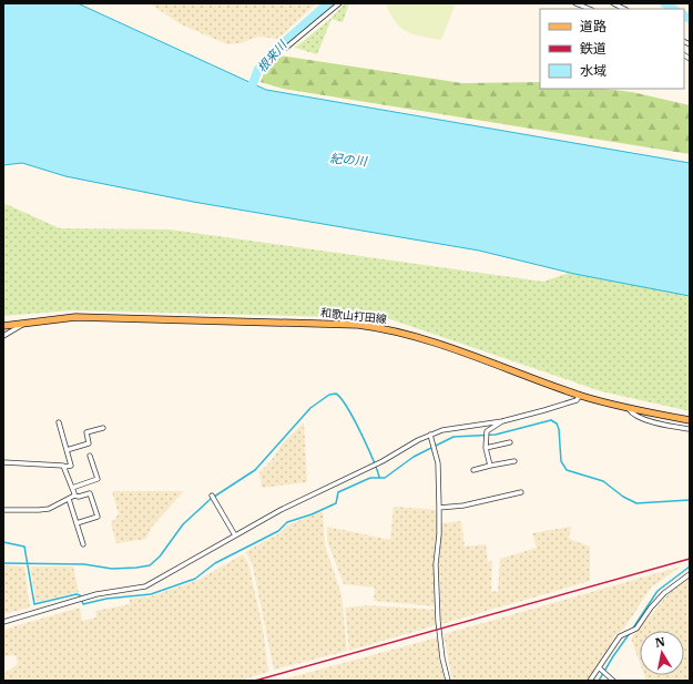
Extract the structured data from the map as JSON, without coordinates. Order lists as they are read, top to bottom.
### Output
{
  "streets": {
    "main road": ["和歌山打田線"]
  },
  "water": ["根来川", "紀の川"],
  "legend": ["道路", "鉄道", "水域"],
  "north": "top"
}
